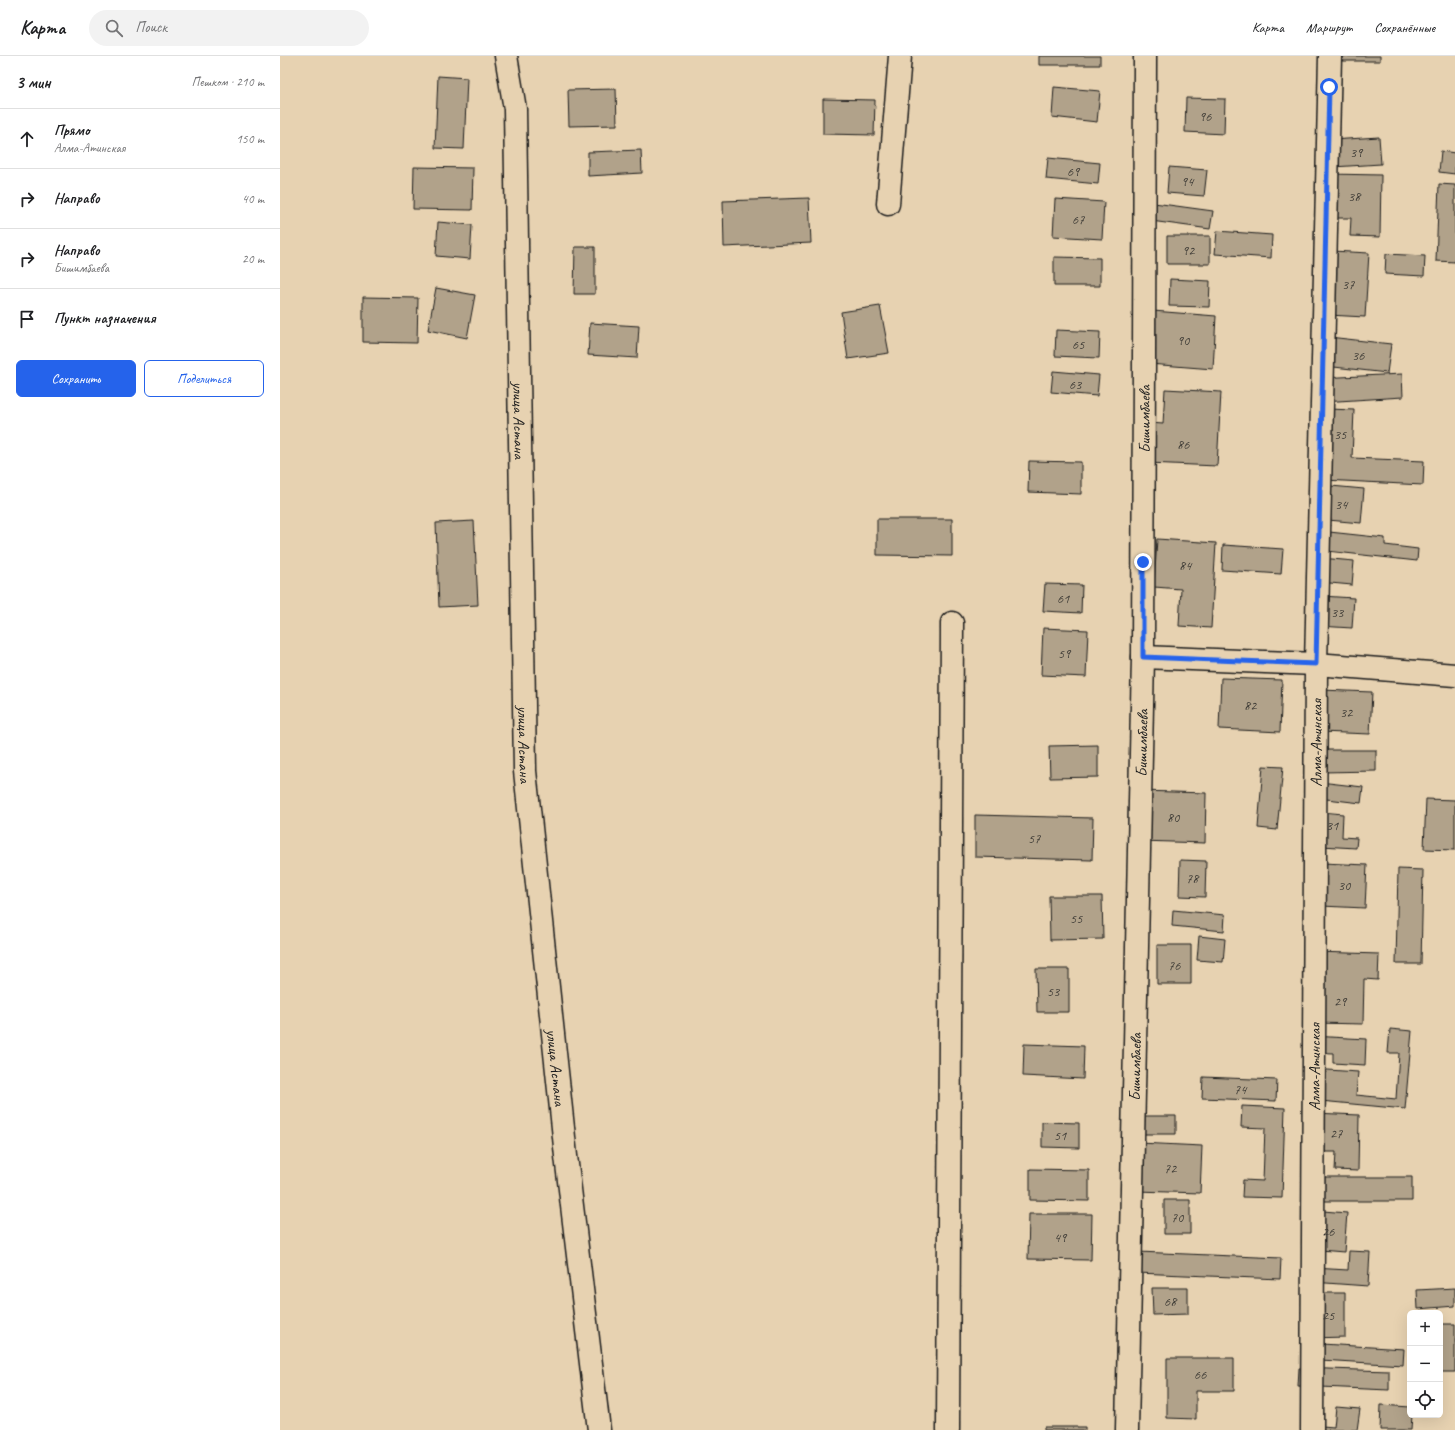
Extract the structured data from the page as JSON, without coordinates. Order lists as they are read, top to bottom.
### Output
{
  "streets": {
    "street": ["Бишимбаева", "улица Астана", "Алма-Атинская"]
  },
  "house_numbers": [
    "96",
    "39",
    "69",
    "94",
    "38",
    "67",
    "92",
    "37",
    "90",
    "65",
    "36",
    "63",
    "35",
    "86",
    "34",
    "84",
    "61",
    "33",
    "59",
    "82",
    "32",
    "80",
    "31",
    "57",
    "78",
    "30",
    "55",
    "76",
    "53",
    "29",
    "74",
    "27",
    "51",
    "72",
    "70",
    "26",
    "49",
    "68",
    "25",
    "66"
  ],
  "page": {
    "header": "Карта",
    "search": "Поиск",
    "nav": ["Карта", "Маршрут", "Сохранённые"],
    "heading": ["3 мин", "Пешком · 210 m"],
    "list": [
      ["Прямо", "Алма-Атинская", "150 m"],
      ["Направо", "40 m"],
      ["Направо", "Бишимбаева", "20 m"],
      "Пункт назначения"
    ],
    "buttons": ["Сохранить", "Поделиться"],
    "map_buttons": ["+", "−"]
  }
}
